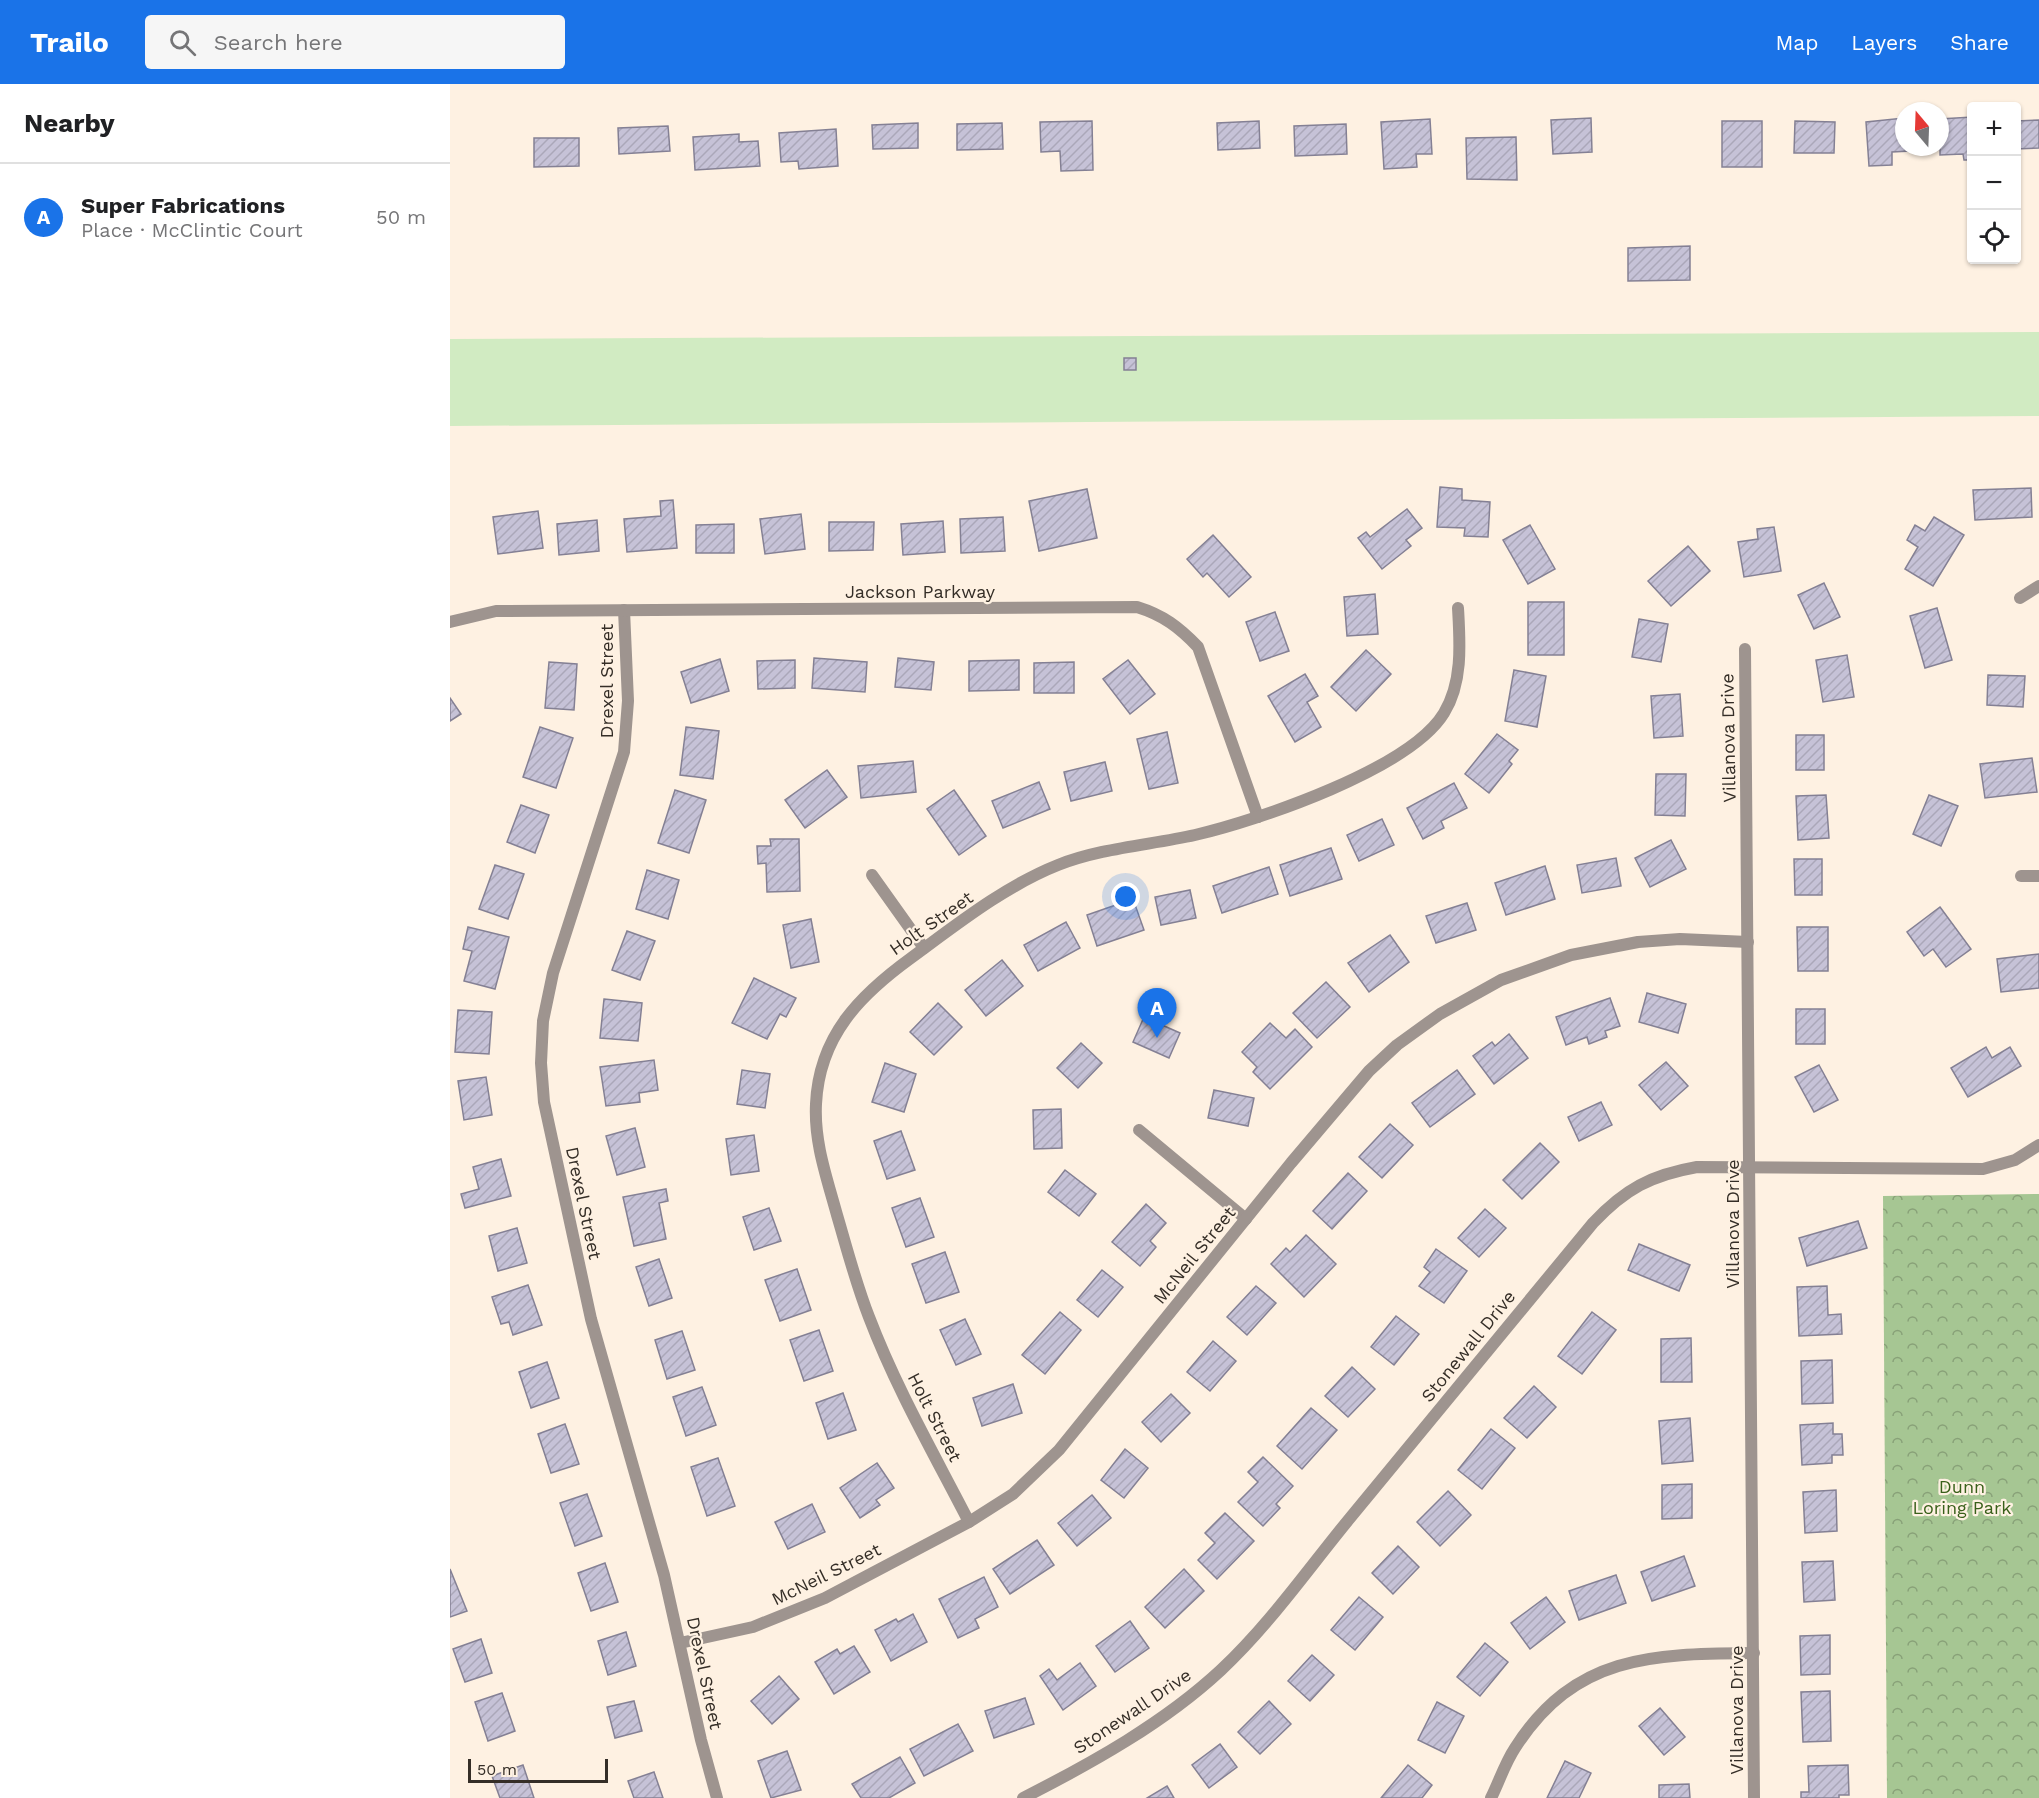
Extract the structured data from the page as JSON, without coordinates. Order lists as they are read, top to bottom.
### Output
{
  "streets": {
    "street": [
      "Jackson Parkway",
      "Drexel Street",
      "Villanova Drive",
      "Holt Street",
      "McNeil Street",
      "Stonewall Drive"
    ]
  },
  "crossings": [
    ["Jackson Parkway", "Drexel Street"],
    ["Jackson Parkway", "Holt Street"],
    ["Drexel Street", "McNeil Street"],
    ["Villanova Drive", "McNeil Street"],
    ["Villanova Drive", "Stonewall Drive"],
    ["Holt Street", "McNeil Street"]
  ],
  "parks": ["Dunn Loring Park"],
  "scale_bar": "50 m",
  "north": "top",
  "page": {
    "header": "Trailo",
    "search": "Search here",
    "nav": ["Map", "Layers", "Share"],
    "heading": "Nearby",
    "map_buttons": ["+", "−"],
    "list": [
      {
        "mark": "A",
        "name": "Super Fabrications",
        "note": "Place · McClintic Court",
        "value": "50 m"
      }
    ],
    "pins": "A",
    "scale": "50 m"
  }
}
